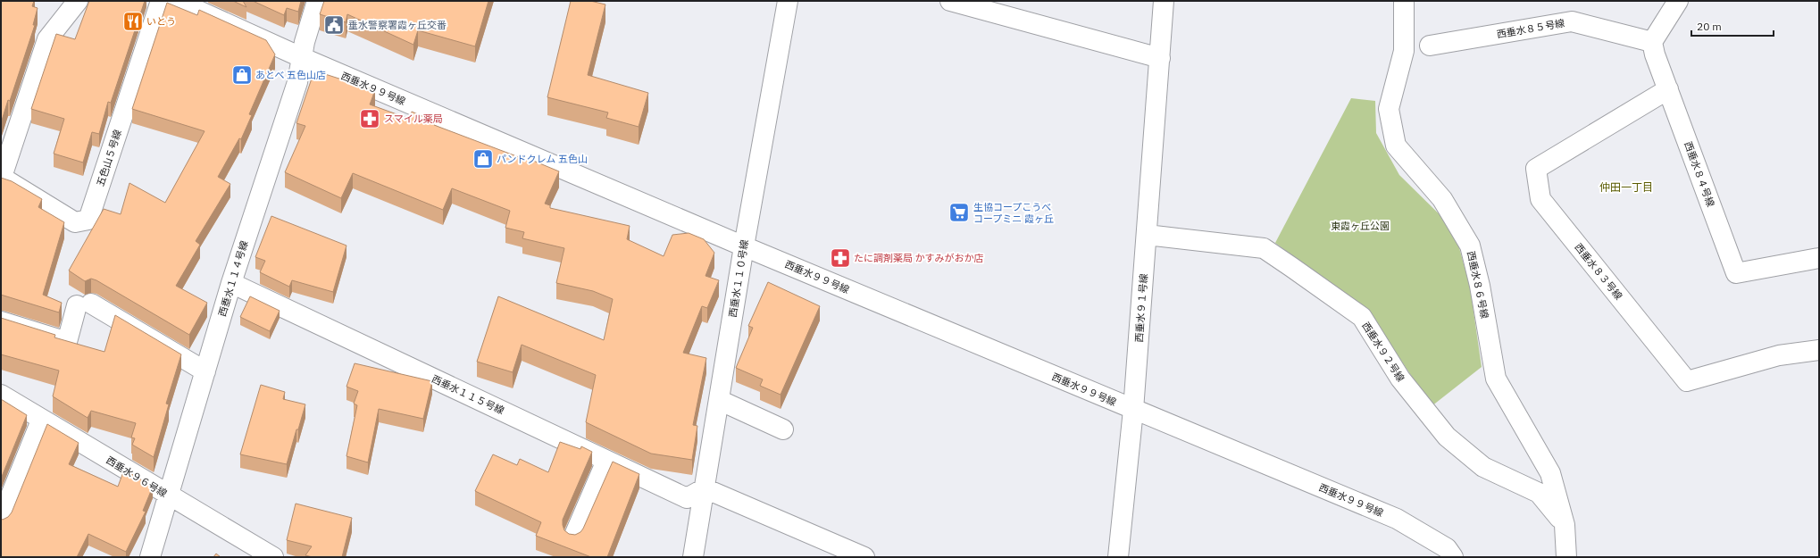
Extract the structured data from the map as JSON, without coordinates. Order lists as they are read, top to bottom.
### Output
{
  "streets": {
    "street": [
      "西垂水８５号線",
      "西垂水９９号線",
      "五色山５号線",
      "西垂水８４号線",
      "西垂水８３号線",
      "西垂水１１４号線",
      "西垂水１１０号線",
      "西垂水８６号線",
      "西垂水９１号線",
      "西垂水９２号線",
      "西垂水１１５号線",
      "西垂水９６号線"
    ]
  },
  "crossings": [
    ["西垂水８５号線", "西垂水８４号線"],
    ["西垂水９９号線", "西垂水１１４号線"],
    ["西垂水９９号線", "西垂水１１０号線"],
    ["西垂水９９号線", "西垂水９１号線"],
    ["西垂水８４号線", "西垂水８３号線"],
    ["西垂水１１４号線", "西垂水１１５号線"],
    ["西垂水１１４号線", "西垂水９６号線"],
    ["西垂水１１０号線", "西垂水１１５号線"],
    ["西垂水８６号線", "西垂水９２号線"],
    ["西垂水９１号線", "西垂水９２号線"]
  ],
  "districts": ["仲田一丁目"],
  "parks": ["東霞ヶ丘公園"],
  "places": {
    "restaurant": ["いとう"],
    "public building": ["垂水警察署霞ヶ丘交番"],
    "shop": ["あとべ 五色山店", "パンドクレム 五色山"],
    "pharmacy": ["スマイル薬局", "たに調剤薬局 かすみがおか店"],
    "supermarket": ["生協コープこうべ コープミニ 霞ヶ丘"]
  },
  "scale_bar": "20 m"
}
